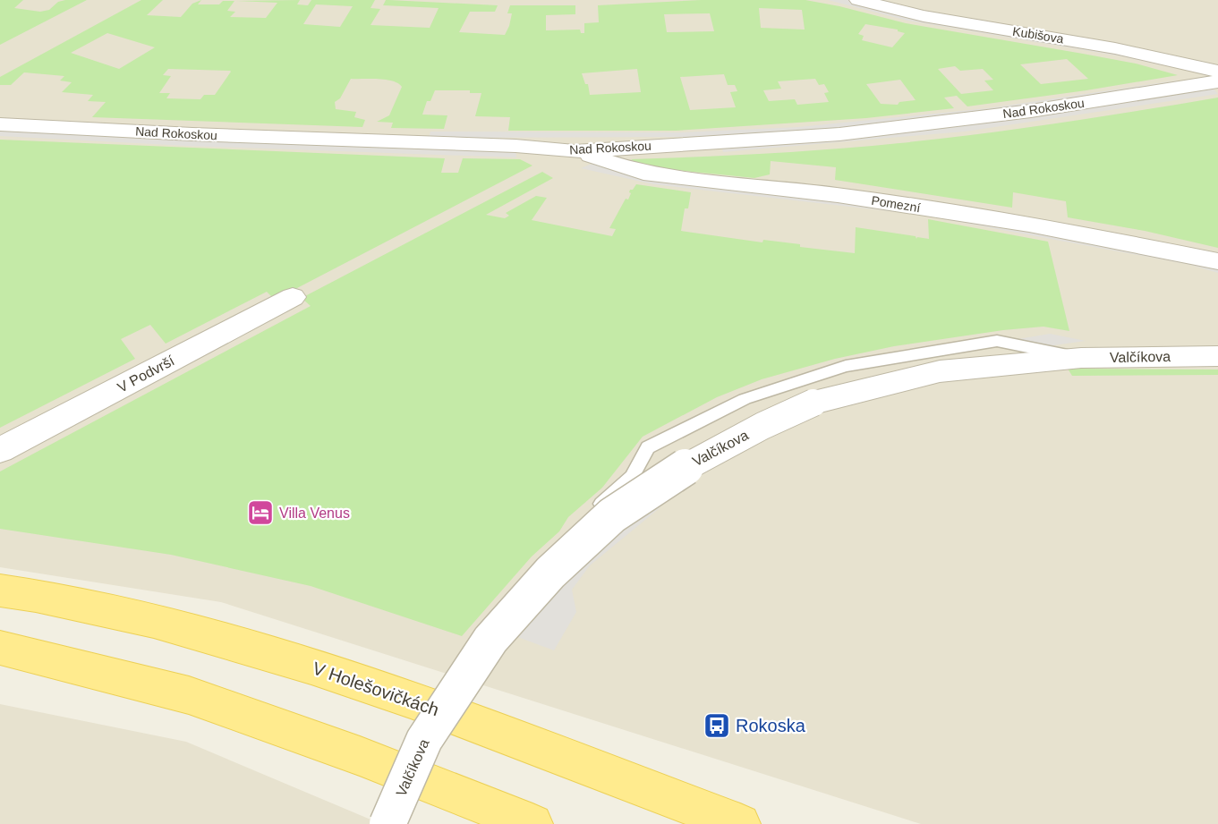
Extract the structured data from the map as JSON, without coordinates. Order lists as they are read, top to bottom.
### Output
{
  "streets": {
    "main road": ["V Holešovičkách"],
    "street": [
      "Kubišova",
      "Nad Rokoskou",
      "Pomezní",
      "Valčíkova",
      "V Podvrší"
    ]
  },
  "crossings": [
    ["Nad Rokoskou", "Pomezní"]
  ],
  "places": {
    "hotel": ["Villa Venus"],
    "bus stop": ["Rokoska"]
  }
}
